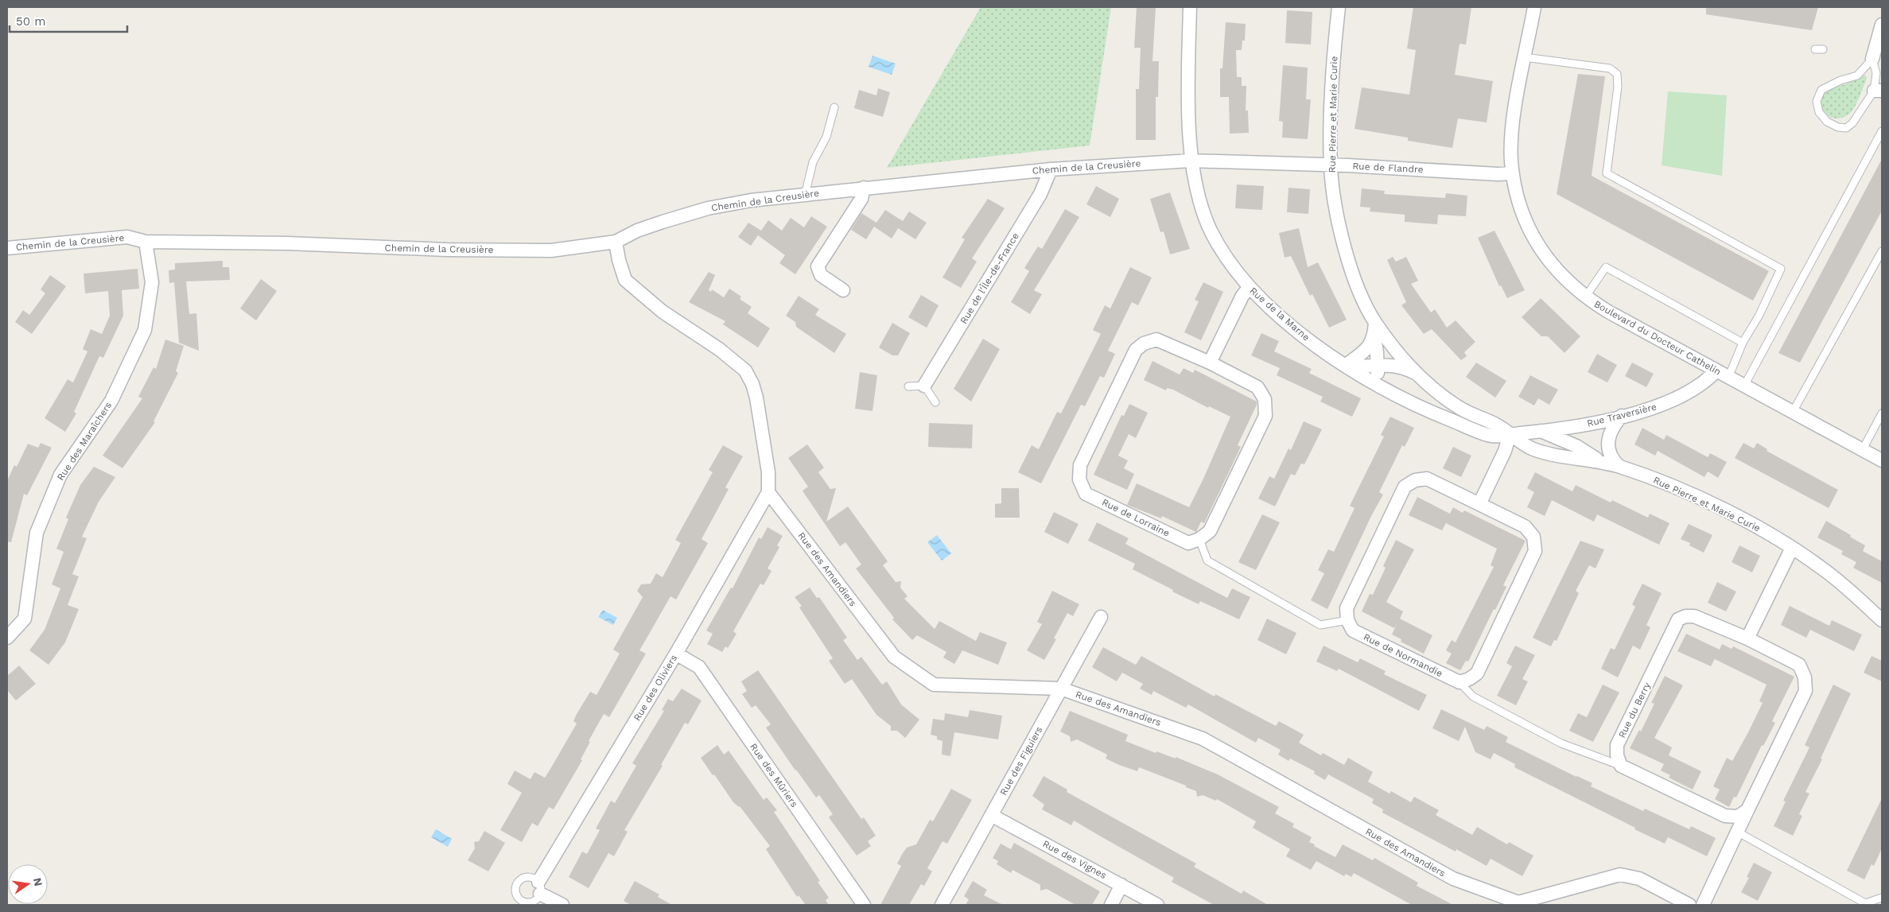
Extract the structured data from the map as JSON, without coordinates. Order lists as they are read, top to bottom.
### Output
{
  "streets": {
    "street": [
      "Rue Pierre et Marie Curie",
      "Chemin de la Creusière",
      "Rue de Flandre",
      "Rue de l'Île-de-France",
      "Rue de la Marne",
      "Boulevard du Docteur Cathelin",
      "Rue Traversière",
      "Rue des Maraîchers",
      "Rue de Lorraine",
      "Rue des Amandiers",
      "Rue de Normandie",
      "Rue des Oliviers",
      "Rue du Berry",
      "Rue des Figuiers",
      "Rue des Mûriers",
      "Rue des Vignes"
    ]
  },
  "crossings": [
    ["Rue Pierre et Marie Curie", "Rue de Flandre"],
    ["Rue Pierre et Marie Curie", "Rue de la Marne"],
    ["Rue Pierre et Marie Curie", "Rue Traversière"],
    ["Chemin de la Creusière", "Rue de Flandre"],
    ["Chemin de la Creusière", "Rue de l'Île-de-France"],
    ["Chemin de la Creusière", "Rue de la Marne"],
    ["Chemin de la Creusière", "Rue des Maraîchers"],
    ["Rue de Flandre", "Rue de la Marne"],
    ["Rue de Flandre", "Boulevard du Docteur Cathelin"],
    ["Boulevard du Docteur Cathelin", "Rue Traversière"],
    ["Rue des Amandiers", "Rue des Oliviers"],
    ["Rue des Amandiers", "Rue des Figuiers"],
    ["Rue des Oliviers", "Rue des Mûriers"],
    ["Rue des Figuiers", "Rue des Vignes"]
  ],
  "scale_bar": "50 m",
  "north": "right"
}
